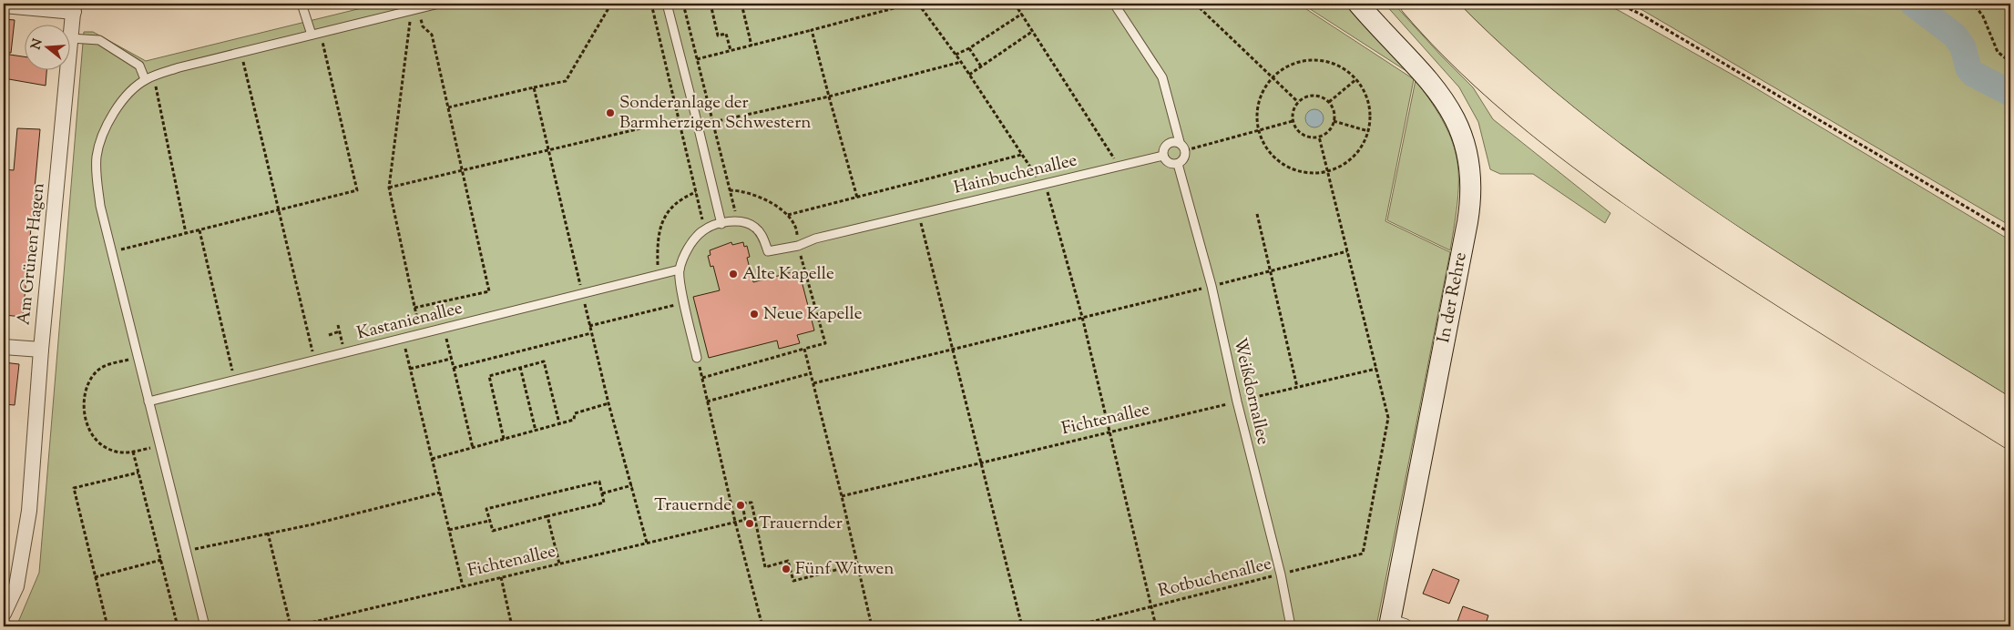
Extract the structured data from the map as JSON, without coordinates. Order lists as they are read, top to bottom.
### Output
{
  "streets": {
    "street": ["Am Grünen Hagen", "In der Rehre"],
    "lane": ["Hainbuchenallee", "Kastanienallee", "Weißdornallee"],
    "path": ["Fichtenallee", "Rotbuchenallee"]
  },
  "crossings": [
    ["Hainbuchenallee", "Weißdornallee"],
    ["Weißdornallee", "Fichtenallee"],
    ["Weißdornallee", "Rotbuchenallee"],
    ["Fichtenallee", "Rotbuchenallee"]
  ],
  "places": [
    "Sonderanlage der Barmherzigen Schwestern",
    "Alte Kapelle",
    "Neue Kapelle",
    "Trauernde",
    "Trauernder",
    "Fünf Witwen"
  ],
  "north": "left"
}
